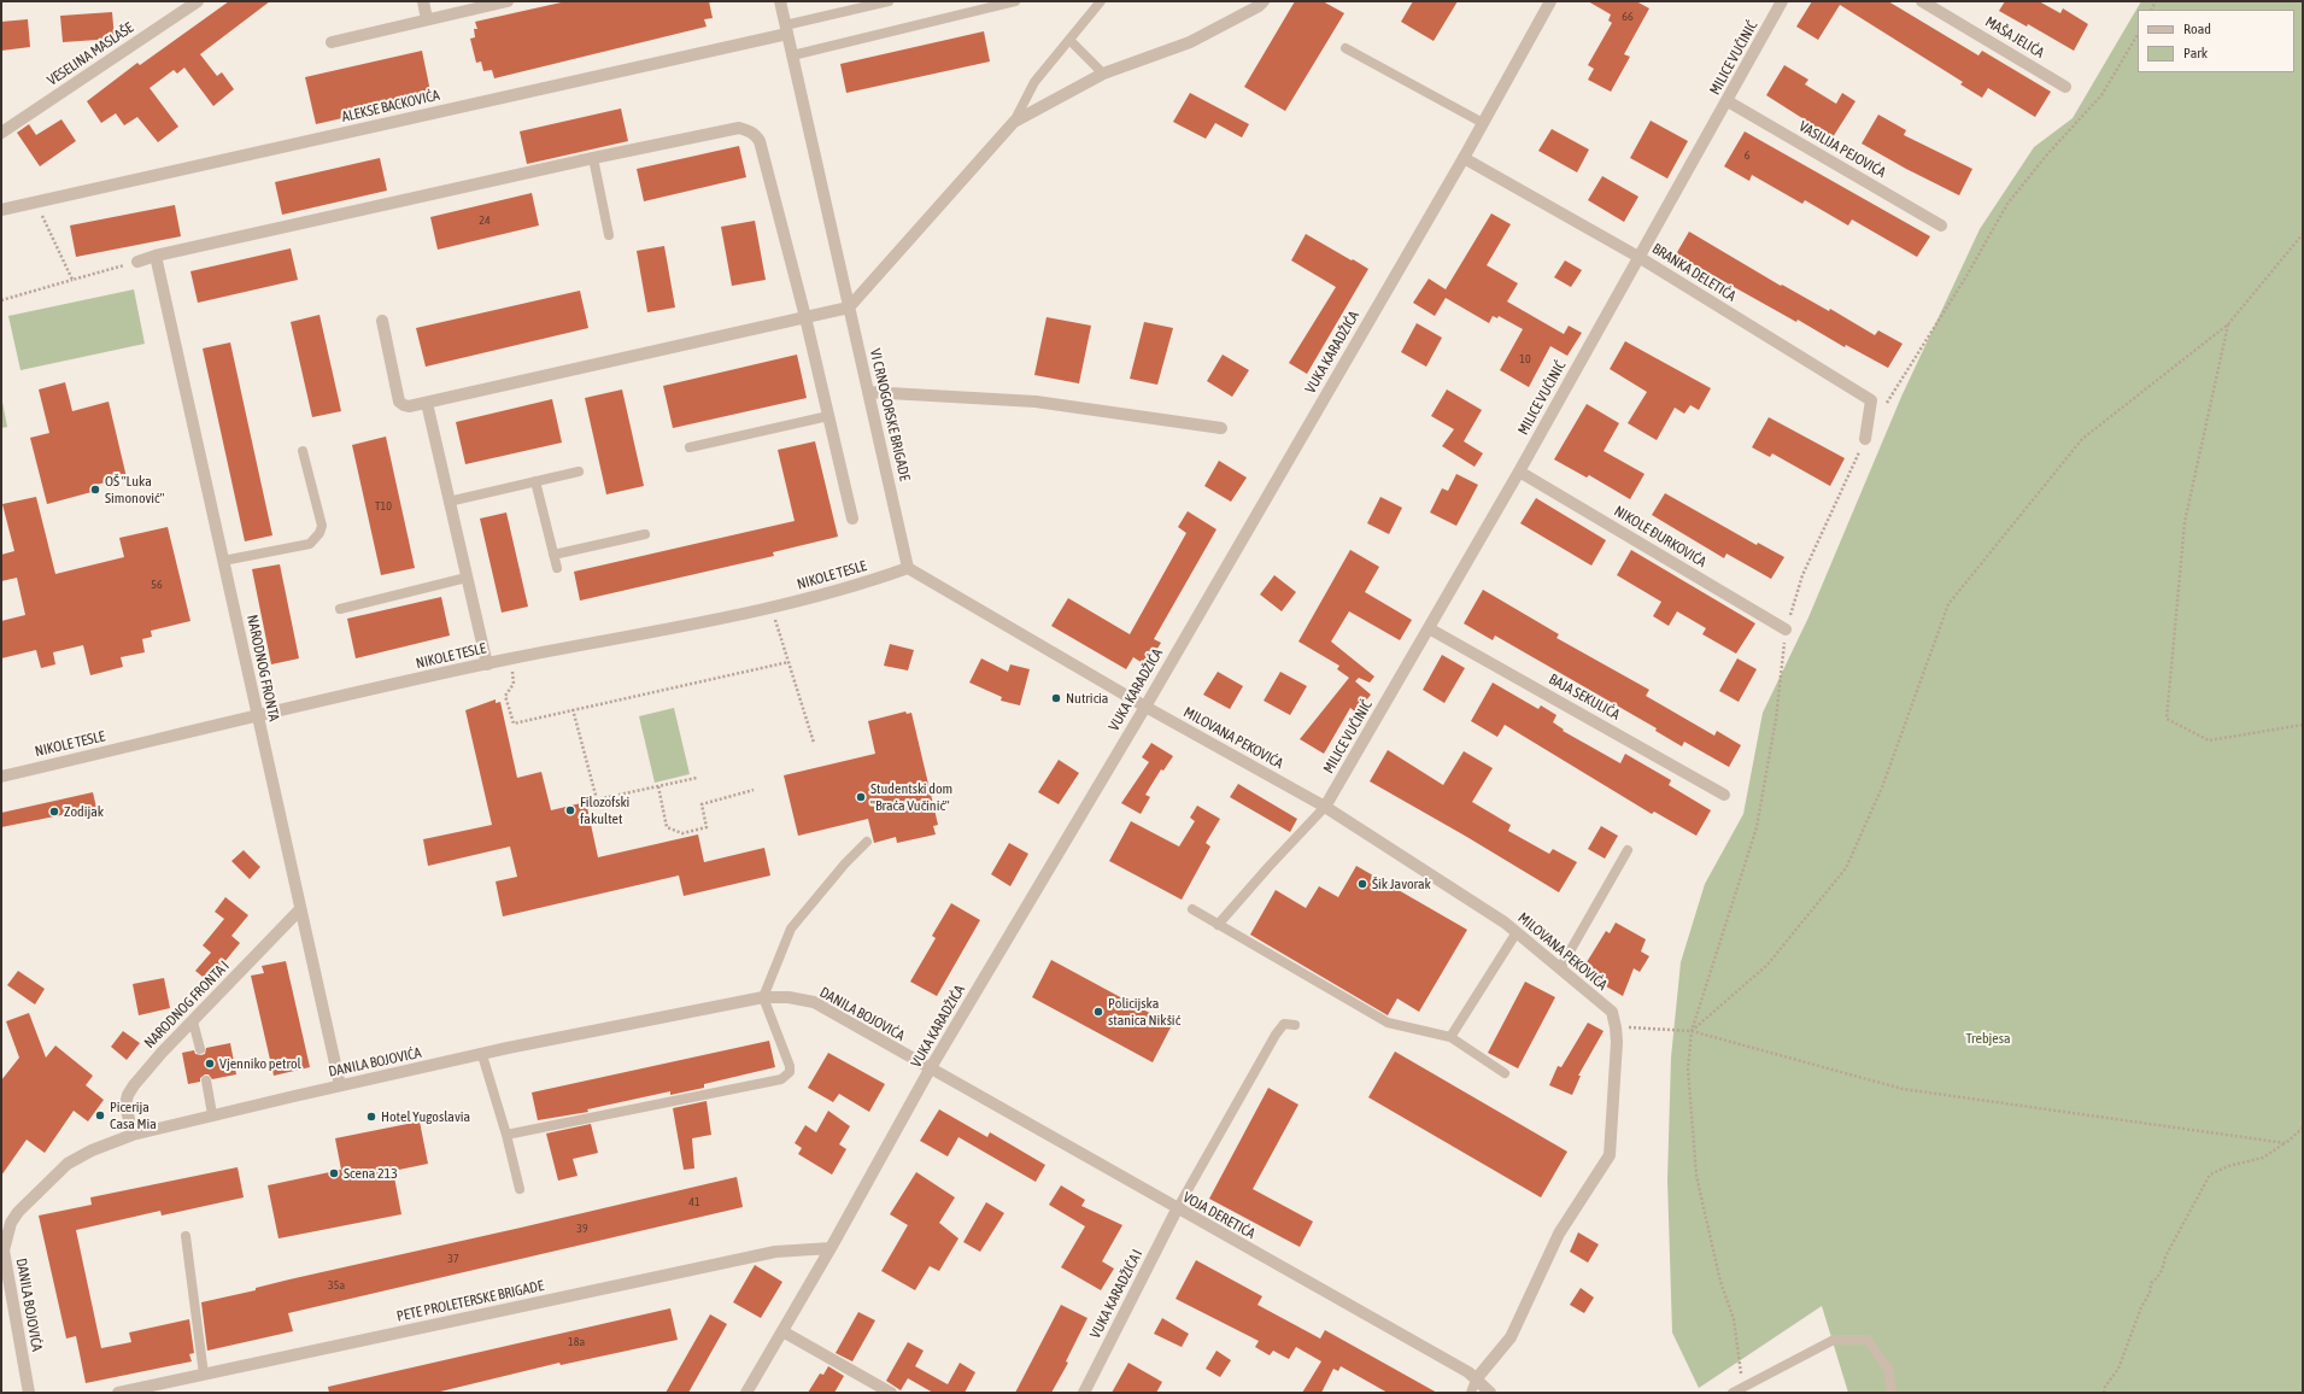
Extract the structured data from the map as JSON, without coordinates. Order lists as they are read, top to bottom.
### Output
{
  "streets": {
    "street": [
      "MAŠA JELIĆA",
      "VESELINA MASLAŠE",
      "MILICE VUČINIĆ",
      "ALEKSE BACKOVIĆA",
      "VASILIJA PEJOVIĆA",
      "BRANKA DELETIĆA",
      "VUKA KARADŽIĆA",
      "VI CRNOGORSKE BRIGADE",
      "NIKOLE ĐURKOVIĆA",
      "NIKOLE TESLE",
      "NARODNOG FRONTA",
      "BAJA SEKULIĆA",
      "MILOVANA PEKOVIĆA",
      "NARODNOG FRONTA I",
      "DANILA BOJOVIĆA",
      "VOJA DERETIĆA",
      "VUKA KARADŽIĆA I",
      "PETE PROLETERSKE BRIGADE"
    ]
  },
  "crossings": [
    ["MILICE VUČINIĆ", "VASILIJA PEJOVIĆA"],
    ["MILICE VUČINIĆ", "BRANKA DELETIĆA"],
    ["MILICE VUČINIĆ", "NIKOLE ĐURKOVIĆA"],
    ["MILICE VUČINIĆ", "BAJA SEKULIĆA"],
    ["MILICE VUČINIĆ", "MILOVANA PEKOVIĆA"],
    ["ALEKSE BACKOVIĆA", "VI CRNOGORSKE BRIGADE"],
    ["BRANKA DELETIĆA", "VUKA KARADŽIĆA"],
    ["VUKA KARADŽIĆA", "MILOVANA PEKOVIĆA"],
    ["VUKA KARADŽIĆA", "DANILA BOJOVIĆA"],
    ["VUKA KARADŽIĆA", "VOJA DERETIĆA"],
    ["VUKA KARADŽIĆA", "PETE PROLETERSKE BRIGADE"],
    ["VI CRNOGORSKE BRIGADE", "NIKOLE TESLE"],
    ["NIKOLE TESLE", "NARODNOG FRONTA"],
    ["NARODNOG FRONTA", "NARODNOG FRONTA I"],
    ["NARODNOG FRONTA", "DANILA BOJOVIĆA"],
    ["MILOVANA PEKOVIĆA", "VOJA DERETIĆA"],
    ["NARODNOG FRONTA I", "DANILA BOJOVIĆA"],
    ["DANILA BOJOVIĆA", "VOJA DERETIĆA"],
    ["VOJA DERETIĆA", "VUKA KARADŽIĆA I"]
  ],
  "parks": ["Trebjesa"],
  "places": [
    "OŠ \"Luka Simonović\"",
    "Nutricia",
    "Studentski dom \"Braća Vučinić\"",
    "Filozofski fakultet",
    "Zodijak",
    "Šik Javorak",
    "Policijska stanica Nikšić",
    "Vjenniko petrol",
    "Picerija Casa Mia",
    "Hotel Yugoslavia",
    "Scena 213"
  ],
  "house_numbers": [
    "66",
    "6",
    "24",
    "10",
    "T10",
    "56",
    "41",
    "39",
    "37",
    "35a",
    "18a"
  ],
  "legend": ["Road", "Park"]
}
